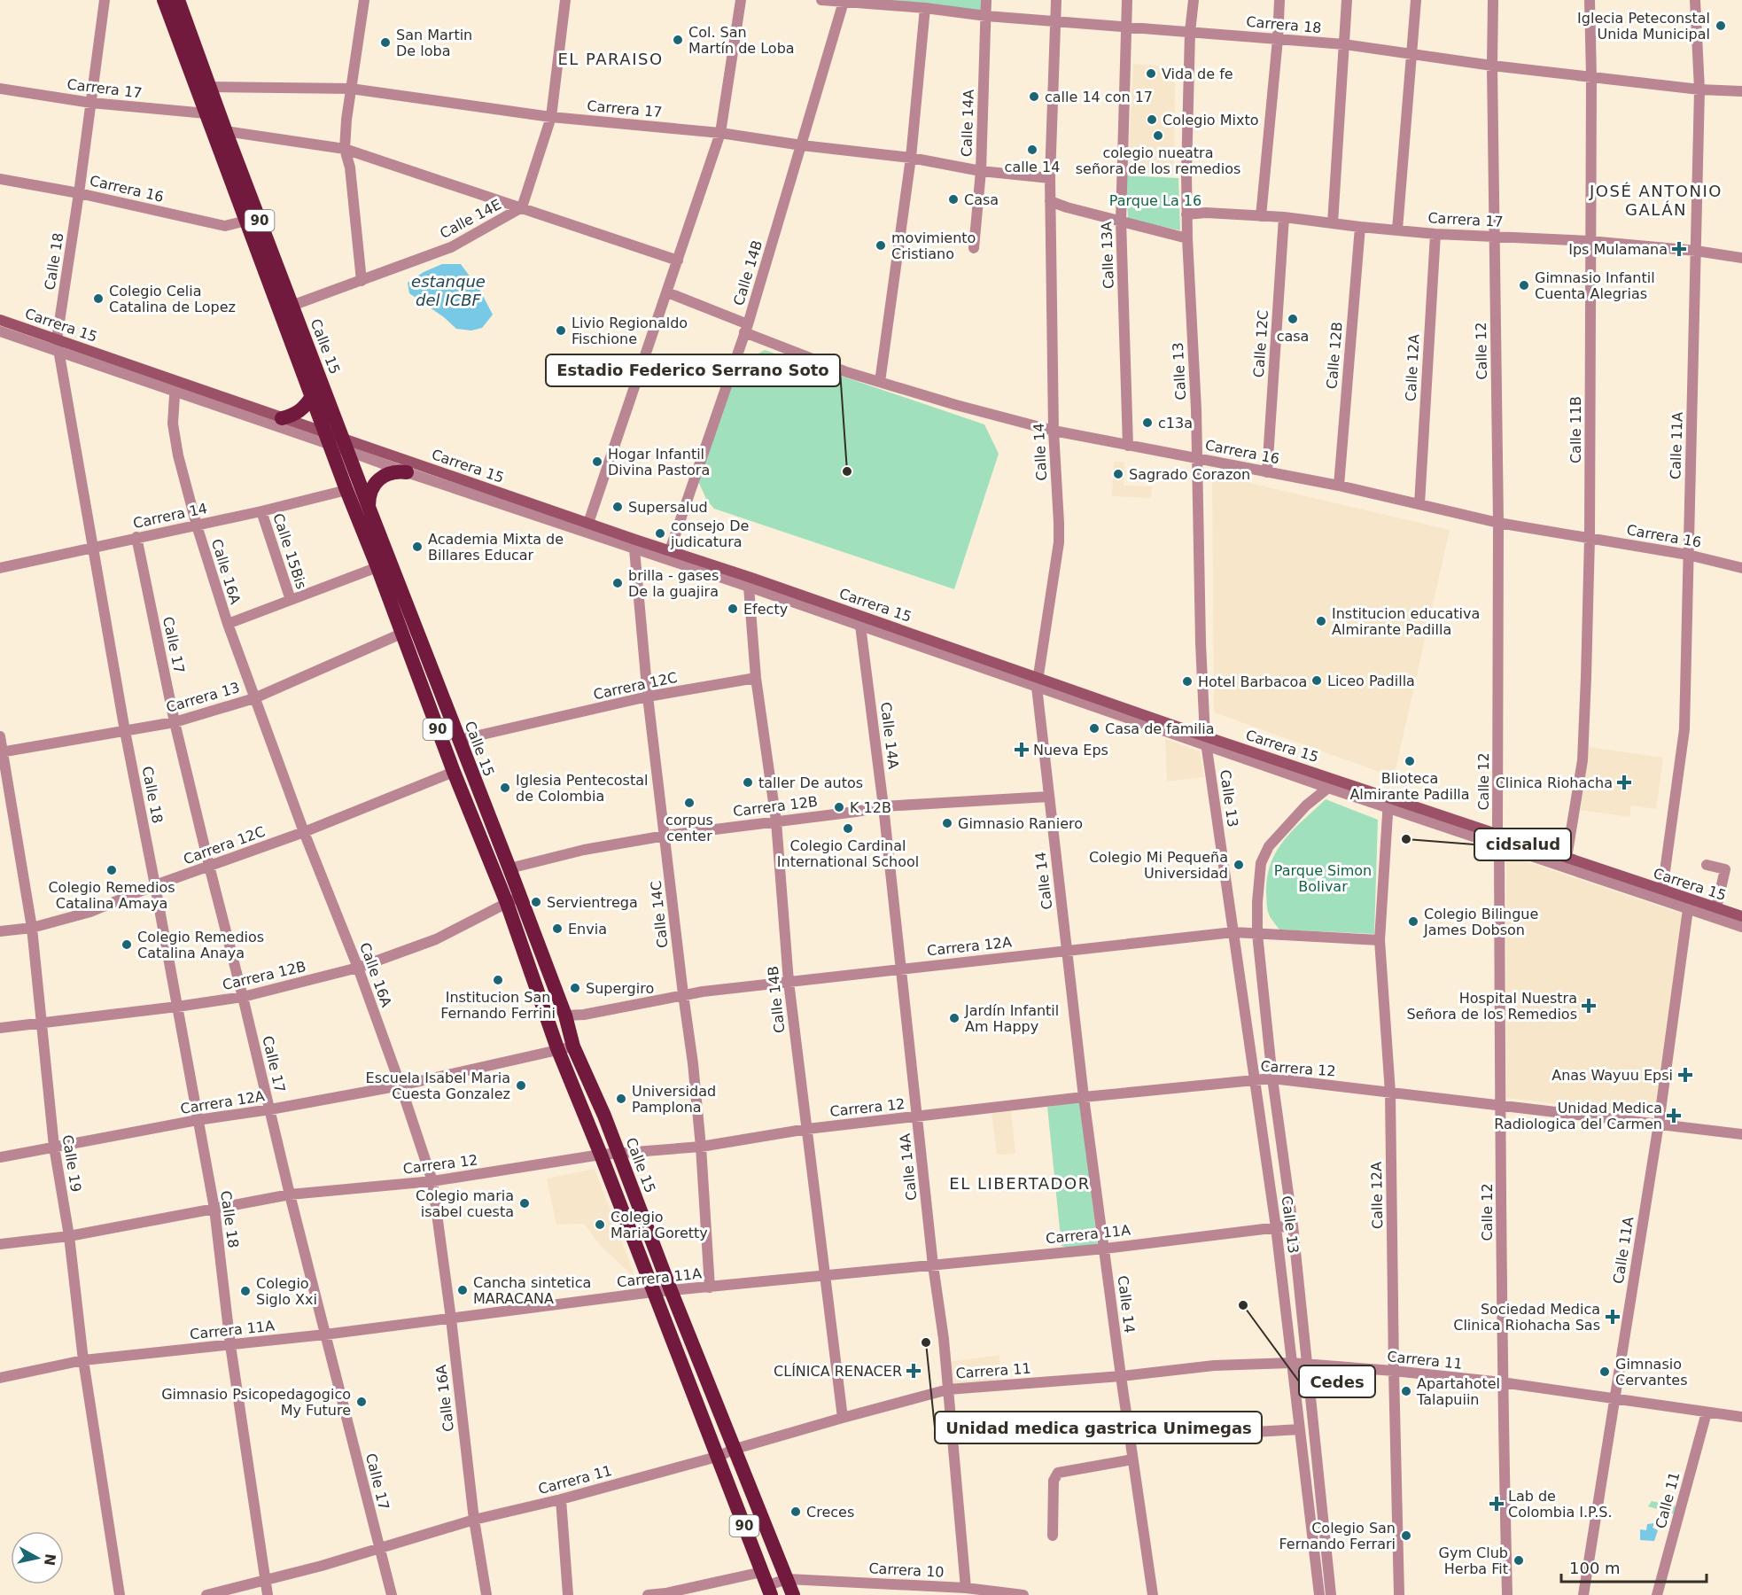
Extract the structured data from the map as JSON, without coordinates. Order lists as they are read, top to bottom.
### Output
{
  "streets": {
    "highway": ["90", "Calle 15"],
    "main road": ["Carrera 15"],
    "street": [
      "Carrera 18",
      "Carrera 17",
      "Calle 14A",
      "Carrera 16",
      "Calle 14E",
      "Calle 13A",
      "Calle 18",
      "Calle 14B",
      "Calle 12C",
      "Calle 12",
      "Calle 12B",
      "Calle 12A",
      "Calle 13",
      "Calle 11B",
      "Calle 11A",
      "Calle 14",
      "Carrera 14",
      "Calle 15Bis",
      "Calle 16A",
      "Calle 17",
      "Carrera 12C",
      "Carrera 13",
      "Carrera 12B",
      "Calle 14C",
      "Carrera 12A",
      "Carrera 12",
      "Calle 19",
      "Carrera 11A",
      "Carrera 11",
      "Calle 11",
      "Carrera 10"
    ]
  },
  "crossings": [
    ["Carrera 18", "Calle 14A"],
    ["Carrera 18", "Calle 13A"],
    ["Carrera 18", "Calle 14B"],
    ["Carrera 18", "Calle 12"],
    ["Carrera 18", "Calle 13"],
    ["Carrera 18", "Calle 11B"],
    ["Carrera 18", "Calle 11A"],
    ["Carrera 18", "Calle 14"],
    ["Carrera 17", "Calle 14A"],
    ["Carrera 17", "Calle 14E"],
    ["Carrera 17", "Calle 18"],
    ["Carrera 17", "Calle 14B"],
    ["Carrera 17", "Calle 12C"],
    ["Carrera 17", "Calle 15"],
    ["Carrera 17", "Calle 12"],
    ["Carrera 17", "Calle 12B"],
    ["Carrera 17", "Calle 12A"],
    ["Carrera 17", "Calle 13"],
    ["Carrera 17", "Calle 11B"],
    ["Carrera 17", "Calle 11A"],
    ["Carrera 17", "Calle 14"],
    ["Calle 14A", "Carrera 15"],
    ["Calle 14A", "Carrera 12B"],
    ["Calle 14A", "Carrera 12A"],
    ["Calle 14A", "Carrera 12"],
    ["Calle 14A", "Carrera 11A"],
    ["Calle 14A", "Carrera 11"],
    ["Calle 14A", "Carrera 10"],
    ["Carrera 16", "Calle 13A"],
    ["Carrera 16", "Calle 18"],
    ["Carrera 16", "Calle 14B"],
    ["Carrera 16", "Calle 12C"],
    ["Carrera 16", "Calle 15"],
    ["Carrera 16", "Calle 12"],
    ["Carrera 16", "Calle 12B"],
    ["Carrera 16", "Calle 12A"],
    ["Carrera 16", "Calle 13"],
    ["Carrera 16", "Calle 11B"],
    ["Carrera 16", "Calle 11A"],
    ["Carrera 16", "Calle 14"],
    ["Calle 14E", "Calle 15"],
    ["Calle 18", "Carrera 15"],
    ["Calle 18", "Carrera 14"],
    ["Calle 18", "Carrera 12C"],
    ["Calle 18", "Carrera 13"],
    ["Calle 18", "Carrera 12B"],
    ["Calle 18", "Carrera 12A"],
    ["Calle 18", "Carrera 12"],
    ["Calle 18", "Carrera 11A"],
    ["Calle 18", "Carrera 11"],
    ["Calle 14B", "Carrera 15"],
    ["Calle 14B", "Carrera 12C"],
    ["Calle 14B", "Carrera 12B"],
    ["Calle 14B", "Carrera 12A"],
    ["Calle 14B", "Carrera 12"],
    ["Calle 14B", "Carrera 11A"],
    ["Calle 14B", "Carrera 11"],
    ["Carrera 15", "Calle 15"],
    ["Carrera 15", "Calle 12"],
    ["Carrera 15", "Calle 12A"],
    ["Carrera 15", "Calle 13"],
    ["Carrera 15", "Calle 11B"],
    ["Carrera 15", "Calle 11A"],
    ["Carrera 15", "Calle 14"],
    ["Carrera 15", "Calle 16A"],
    ["Carrera 15", "Calle 14C"],
    ["Calle 15", "Carrera 14"],
    ["Calle 15", "Carrera 12C"],
    ["Calle 15", "Carrera 13"],
    ["Calle 15", "Carrera 12B"],
    ["Calle 15", "Carrera 12A"],
    ["Calle 15", "Carrera 12"],
    ["Calle 15", "Carrera 11A"],
    ["Calle 15", "Carrera 11"],
    ["Calle 15", "Carrera 10"],
    ["Calle 12", "Carrera 12"],
    ["Calle 12", "Carrera 11"],
    ["Calle 12A", "Carrera 12A"],
    ["Calle 12A", "Carrera 12"],
    ["Calle 12A", "Carrera 11"],
    ["Calle 13", "Carrera 12A"],
    ["Calle 13", "Carrera 12"],
    ["Calle 13", "Carrera 11A"],
    ["Calle 13", "Carrera 11"],
    ["Calle 11A", "Carrera 12"],
    ["Calle 11A", "Carrera 11"],
    ["Calle 14", "Carrera 12B"],
    ["Calle 14", "Carrera 12A"],
    ["Calle 14", "Carrera 12"],
    ["Calle 14", "Carrera 11A"],
    ["Calle 14", "Carrera 11"],
    ["Carrera 14", "Calle 15Bis"],
    ["Carrera 14", "Calle 16A"],
    ["Carrera 14", "Calle 17"],
    ["Calle 16A", "Carrera 12C"],
    ["Calle 16A", "Carrera 13"],
    ["Calle 16A", "Carrera 12B"],
    ["Calle 16A", "Carrera 12A"],
    ["Calle 16A", "Carrera 12"],
    ["Calle 16A", "Carrera 11A"],
    ["Calle 16A", "Carrera 11"],
    ["Calle 17", "Carrera 12C"],
    ["Calle 17", "Carrera 13"],
    ["Calle 17", "Carrera 12B"],
    ["Calle 17", "Carrera 12A"],
    ["Calle 17", "Carrera 12"],
    ["Calle 17", "Carrera 11A"],
    ["Calle 17", "Carrera 11"],
    ["Carrera 12C", "Calle 14C"],
    ["Carrera 12C", "Calle 19"],
    ["Carrera 13", "Calle 19"],
    ["Carrera 12B", "Calle 14C"],
    ["Carrera 12B", "Calle 19"],
    ["Calle 14C", "Carrera 12A"],
    ["Calle 14C", "Carrera 12"],
    ["Calle 14C", "Carrera 11A"],
    ["Carrera 12A", "Calle 19"],
    ["Carrera 12", "Calle 19"],
    ["Calle 19", "Carrera 11A"],
    ["Carrera 11", "Calle 11"]
  ],
  "districts": ["EL PARAISO", "JOSÉ ANTONIO GALÁN", "EL LIBERTADOR"],
  "water": ["estanque del ICBF"],
  "parks": ["Parque La 16", "Parque Simon Bolivar"],
  "places": {
    "other": [
      "Iglecia Peteconstal Unida Municipal",
      "Col. San Martín de Loba",
      "San Martin De loba",
      "Vida de fe",
      "calle 14 con 17",
      "Colegio Mixto",
      "colegio nueatra señora de los remedios",
      "calle 14",
      "Casa",
      "movimiento Cristiano",
      "Gimnasio Infantil Cuenta Alegrias",
      "Colegio Celia Catalina de Lopez",
      "casa",
      "Livio Regionaldo Fischione",
      "c13a",
      "Hogar Infantil Divina Pastora",
      "Estadio Federico Serrano Soto",
      "Sagrado Corazon",
      "Supersalud",
      "consejo De judicatura",
      "Academia Mixta de Billares Educar",
      "brilla - gases De la guajira",
      "Efecty",
      "Institucion educativa Almirante Padilla",
      "Liceo Padilla",
      "Hotel Barbacoa",
      "Casa de familia",
      "Blioteca Almirante Padilla",
      "taller De autos",
      "Iglesia Pentecostal de Colombia",
      "corpus center",
      "K 12B",
      "Gimnasio Raniero",
      "Colegio Cardinal International School",
      "cidsalud",
      "Colegio Mi Pequeña Universidad",
      "Colegio Remedios Catalina Amaya",
      "Servientrega",
      "Colegio Bilingue James Dobson",
      "Envia",
      "Colegio Remedios Catalina Anaya",
      "Institucion San Fernando Ferrini",
      "Supergiro",
      "Jardín Infantil Am Happy",
      "Escuela Isabel Maria Cuesta Gonzalez",
      "Universidad Pamplona",
      "Colegio maria isabel cuesta",
      "Colegio Maria Goretty",
      "Cancha sintetica MARACANA",
      "Colegio Siglo Xxi",
      "Cedes",
      "Unidad medica gastrica Unimegas",
      "Gimnasio Cervantes",
      "Apartahotel Talapuiin",
      "Gimnasio Psicopedagogico My Future",
      "Creces",
      "Colegio San Fernando Ferrari",
      "Gym Club Herba Fit"
    ],
    "health": [
      "Ips Mulamana",
      "Nueva Eps",
      "Clinica Riohacha",
      "Hospital Nuestra Señora de los Remedios",
      "Anas Wayuu Epsi",
      "Unidad Medica Radiologica del Carmen",
      "Sociedad Medica Clinica Riohacha Sas",
      "CLÍNICA RENACER",
      "Lab de Colombia I.P.S."
    ]
  },
  "scale_bar": "100 m",
  "north": "right"
}
